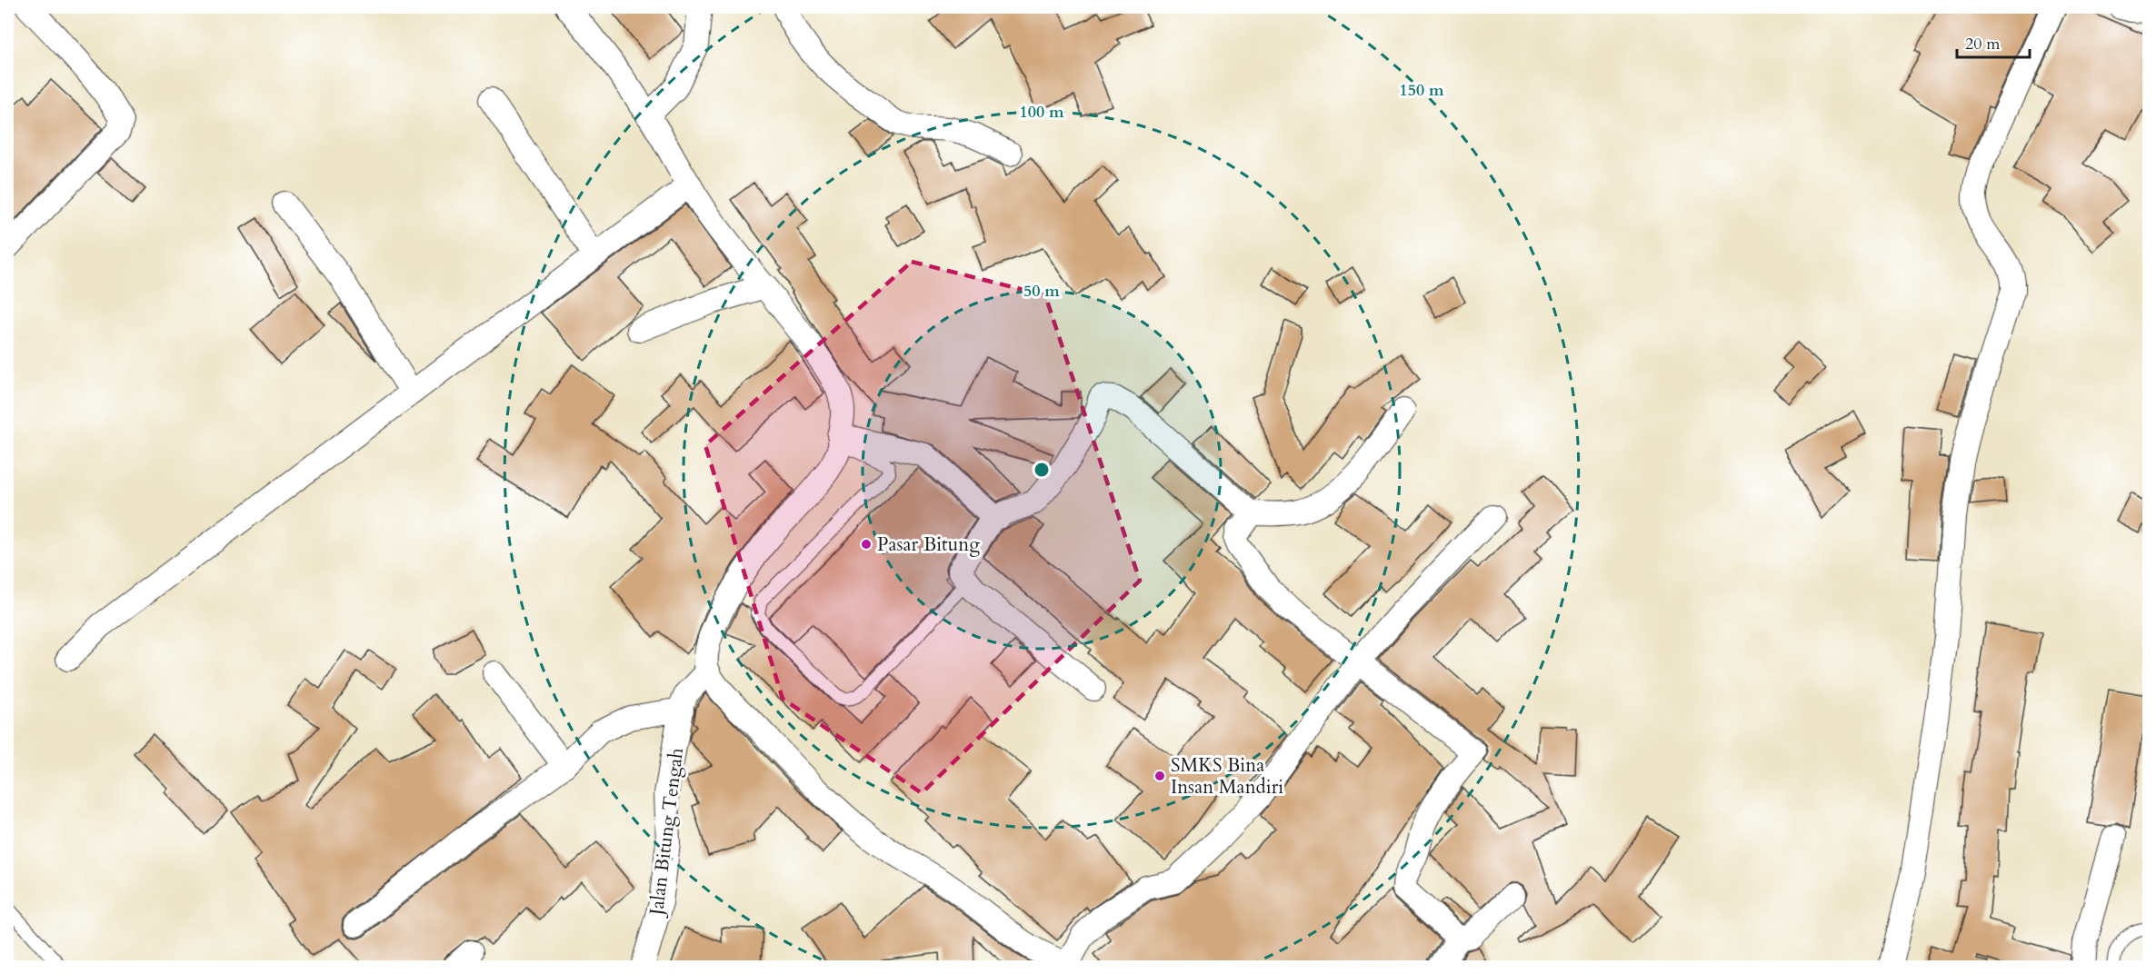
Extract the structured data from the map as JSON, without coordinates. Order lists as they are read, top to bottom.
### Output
{
  "streets": {
    "street": ["Jalan Bitung Tengah"]
  },
  "places": ["Pasar Bitung", "SMKS Bina Insan Mandiri"],
  "scale_bar": "20 m",
  "rings": ["150 m", "100 m", "50 m"]
}
